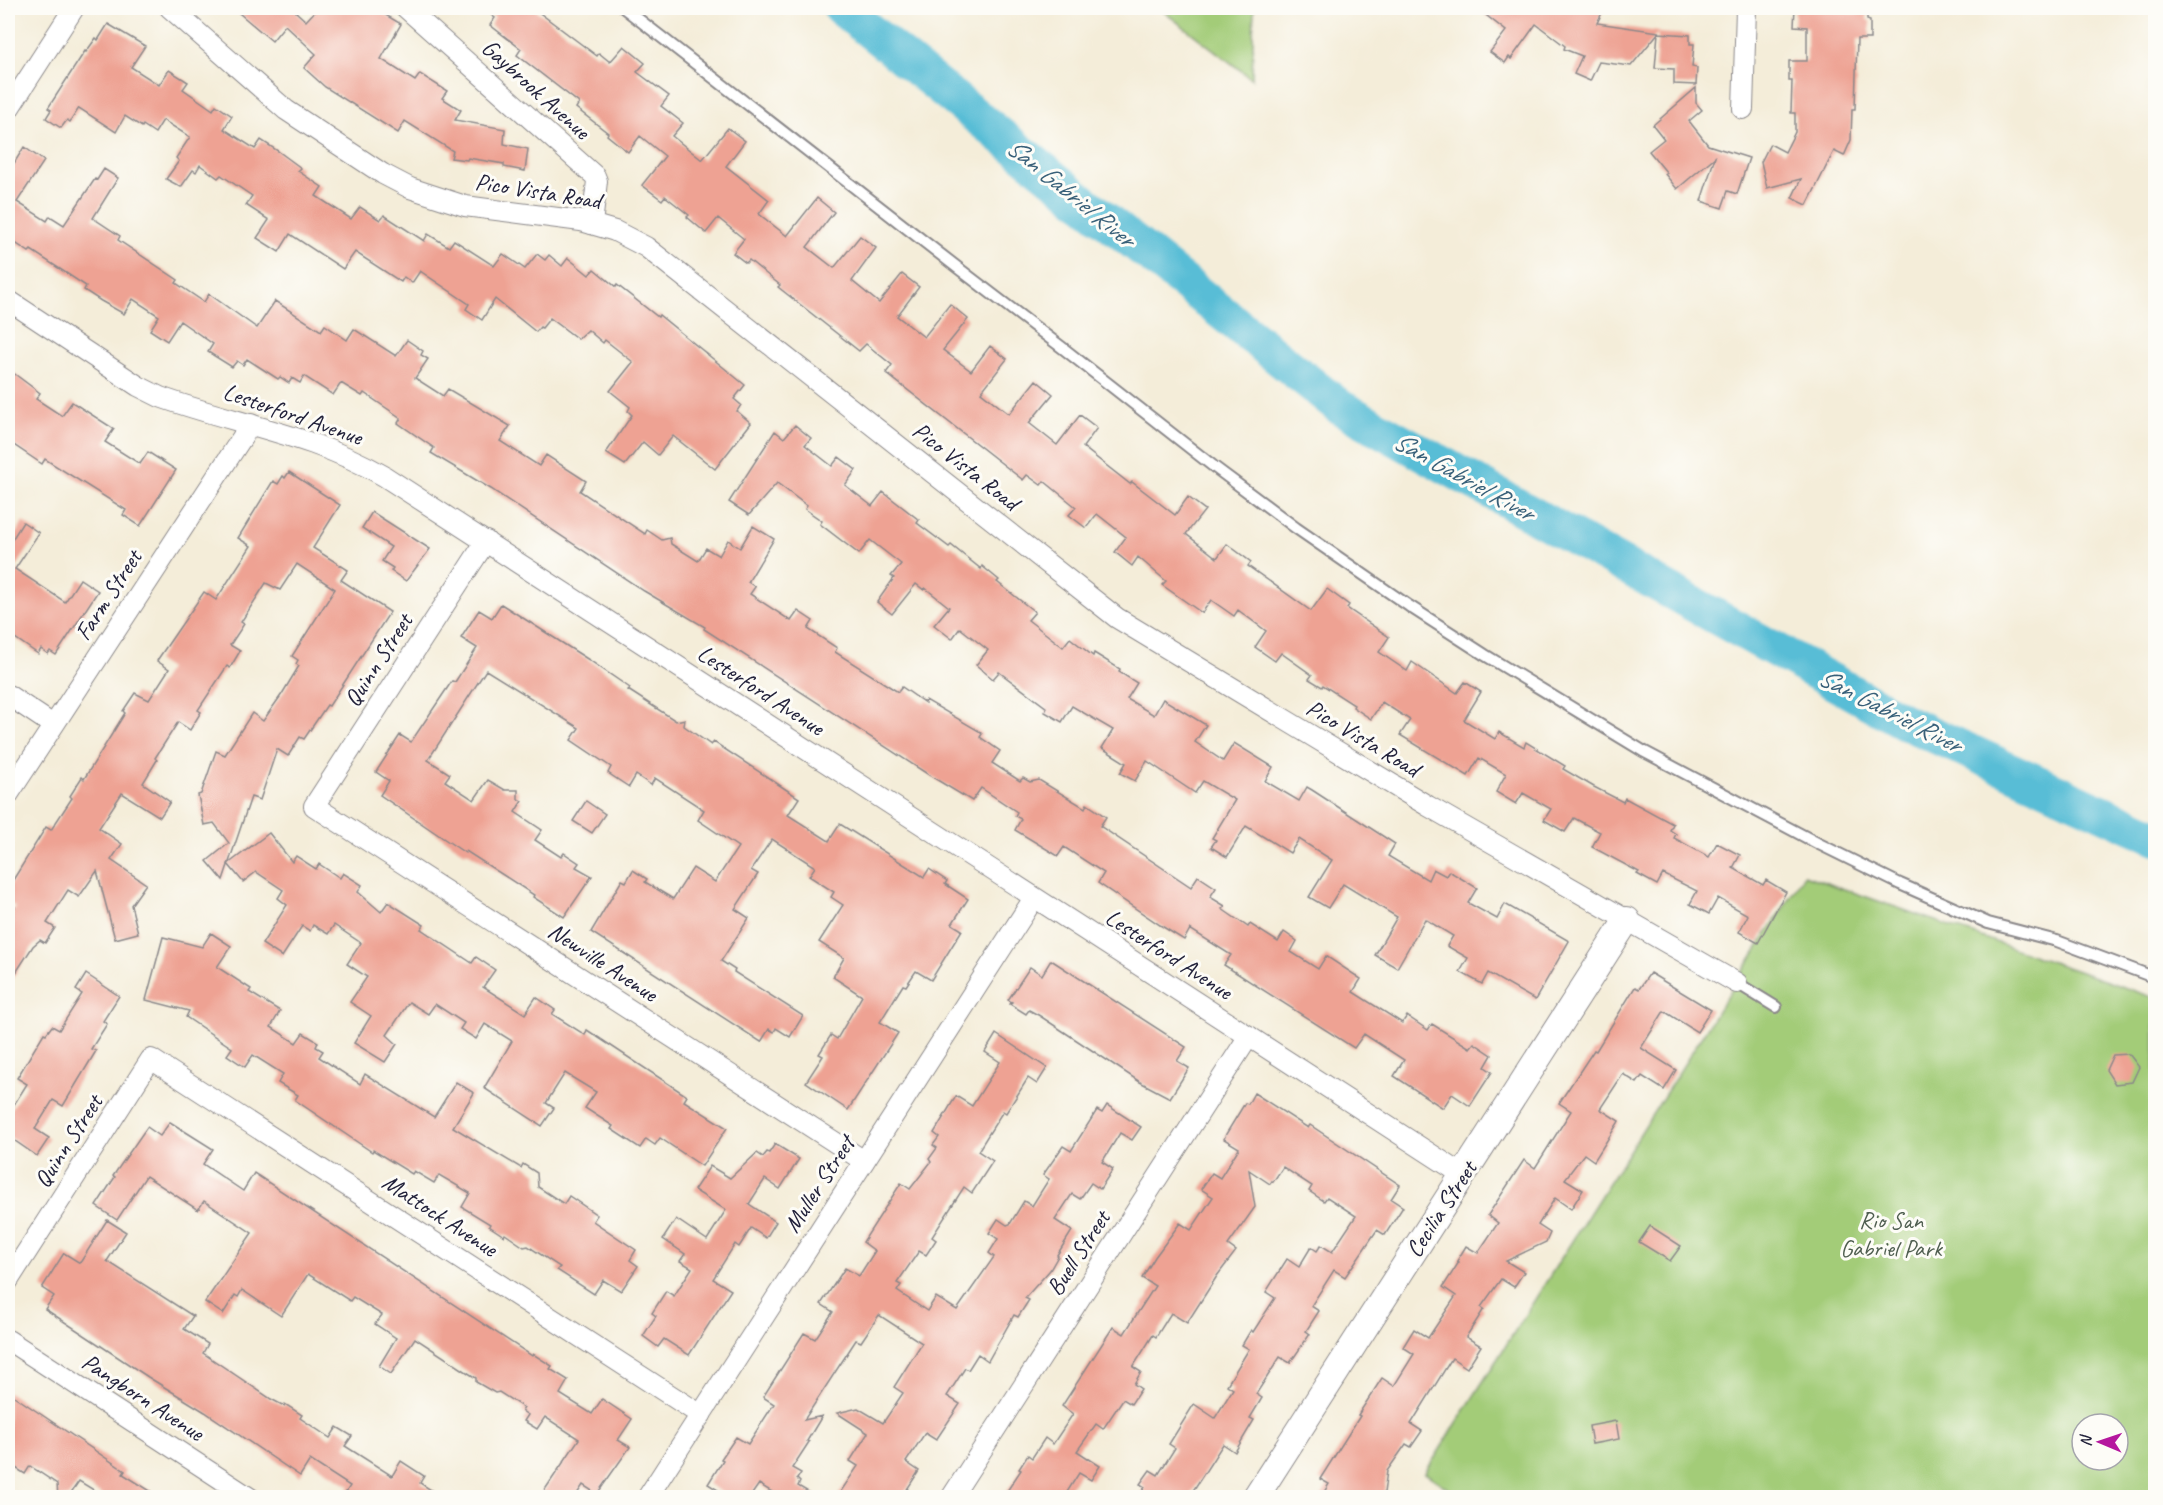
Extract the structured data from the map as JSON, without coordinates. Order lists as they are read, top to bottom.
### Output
{
  "streets": {
    "street": [
      "Gaybrook Avenue",
      "Pico Vista Road",
      "Lesterford Avenue",
      "Farm Street",
      "Quinn Street",
      "Newville Avenue",
      "Muller Street",
      "Cecilia Street",
      "Mattock Avenue",
      "Buell Street",
      "Pangborn Avenue"
    ]
  },
  "crossings": [
    ["Gaybrook Avenue", "Pico Vista Road"],
    ["Pico Vista Road", "Cecilia Street"],
    ["Lesterford Avenue", "Farm Street"],
    ["Lesterford Avenue", "Quinn Street"],
    ["Lesterford Avenue", "Muller Street"],
    ["Lesterford Avenue", "Cecilia Street"],
    ["Lesterford Avenue", "Buell Street"],
    ["Quinn Street", "Newville Avenue"],
    ["Quinn Street", "Mattock Avenue"],
    ["Newville Avenue", "Muller Street"],
    ["Muller Street", "Mattock Avenue"]
  ],
  "water": ["San Gabriel River"],
  "parks": ["Rio San Gabriel Park"],
  "north": "left"
}
